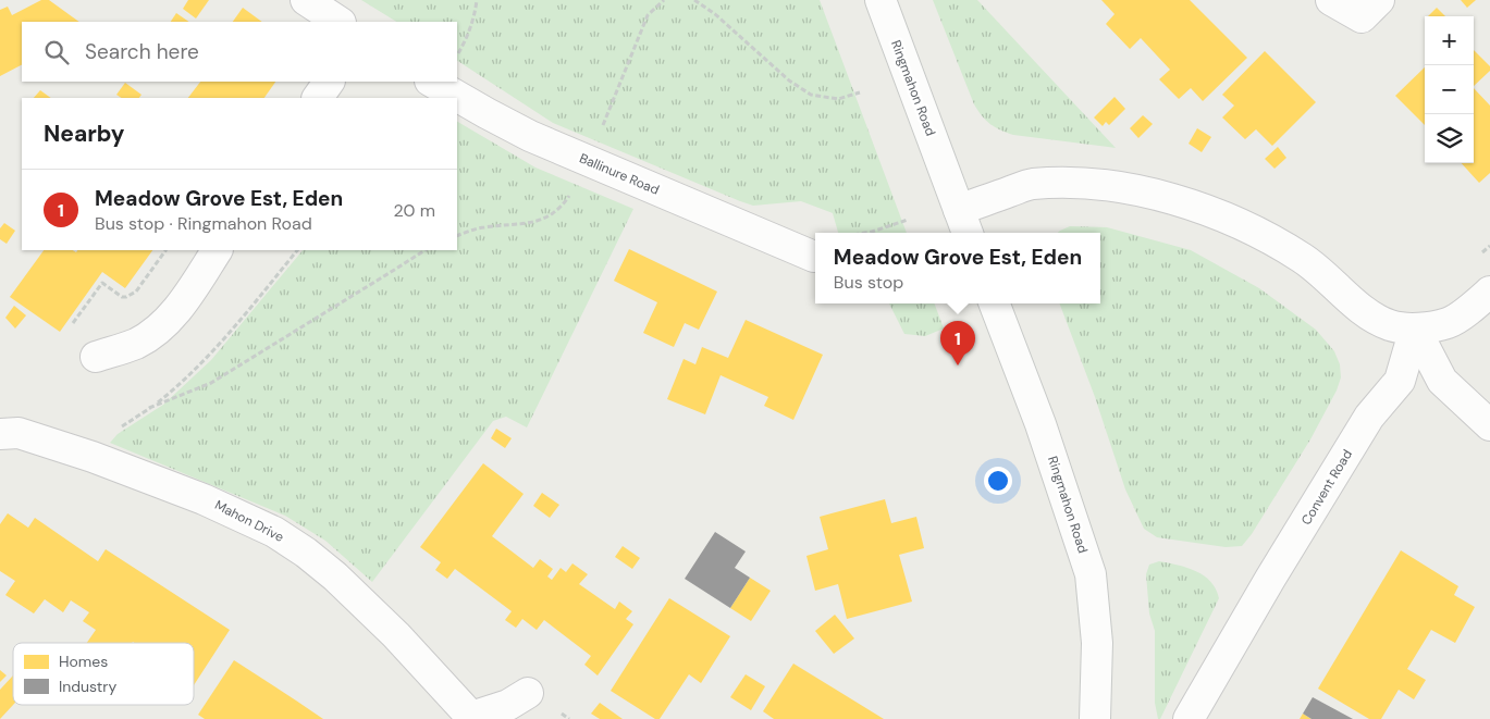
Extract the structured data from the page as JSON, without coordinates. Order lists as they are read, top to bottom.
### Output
{
  "streets": {
    "street": [
      "Ringmahon Road",
      "Ballinure Road",
      "Convent Road",
      "Mahon Drive"
    ]
  },
  "legend": ["Homes", "Industry"],
  "page": {
    "map_buttons": ["+", "−"],
    "search": "Search here",
    "heading": "Nearby",
    "list": [
      {
        "mark": "1",
        "name": "Meadow Grove Est, Eden",
        "note": "Bus stop · Ringmahon Road",
        "value": "20 m"
      }
    ],
    "popup": ["Meadow Grove Est, Eden", "Bus stop"],
    "pins": "1"
  }
}
